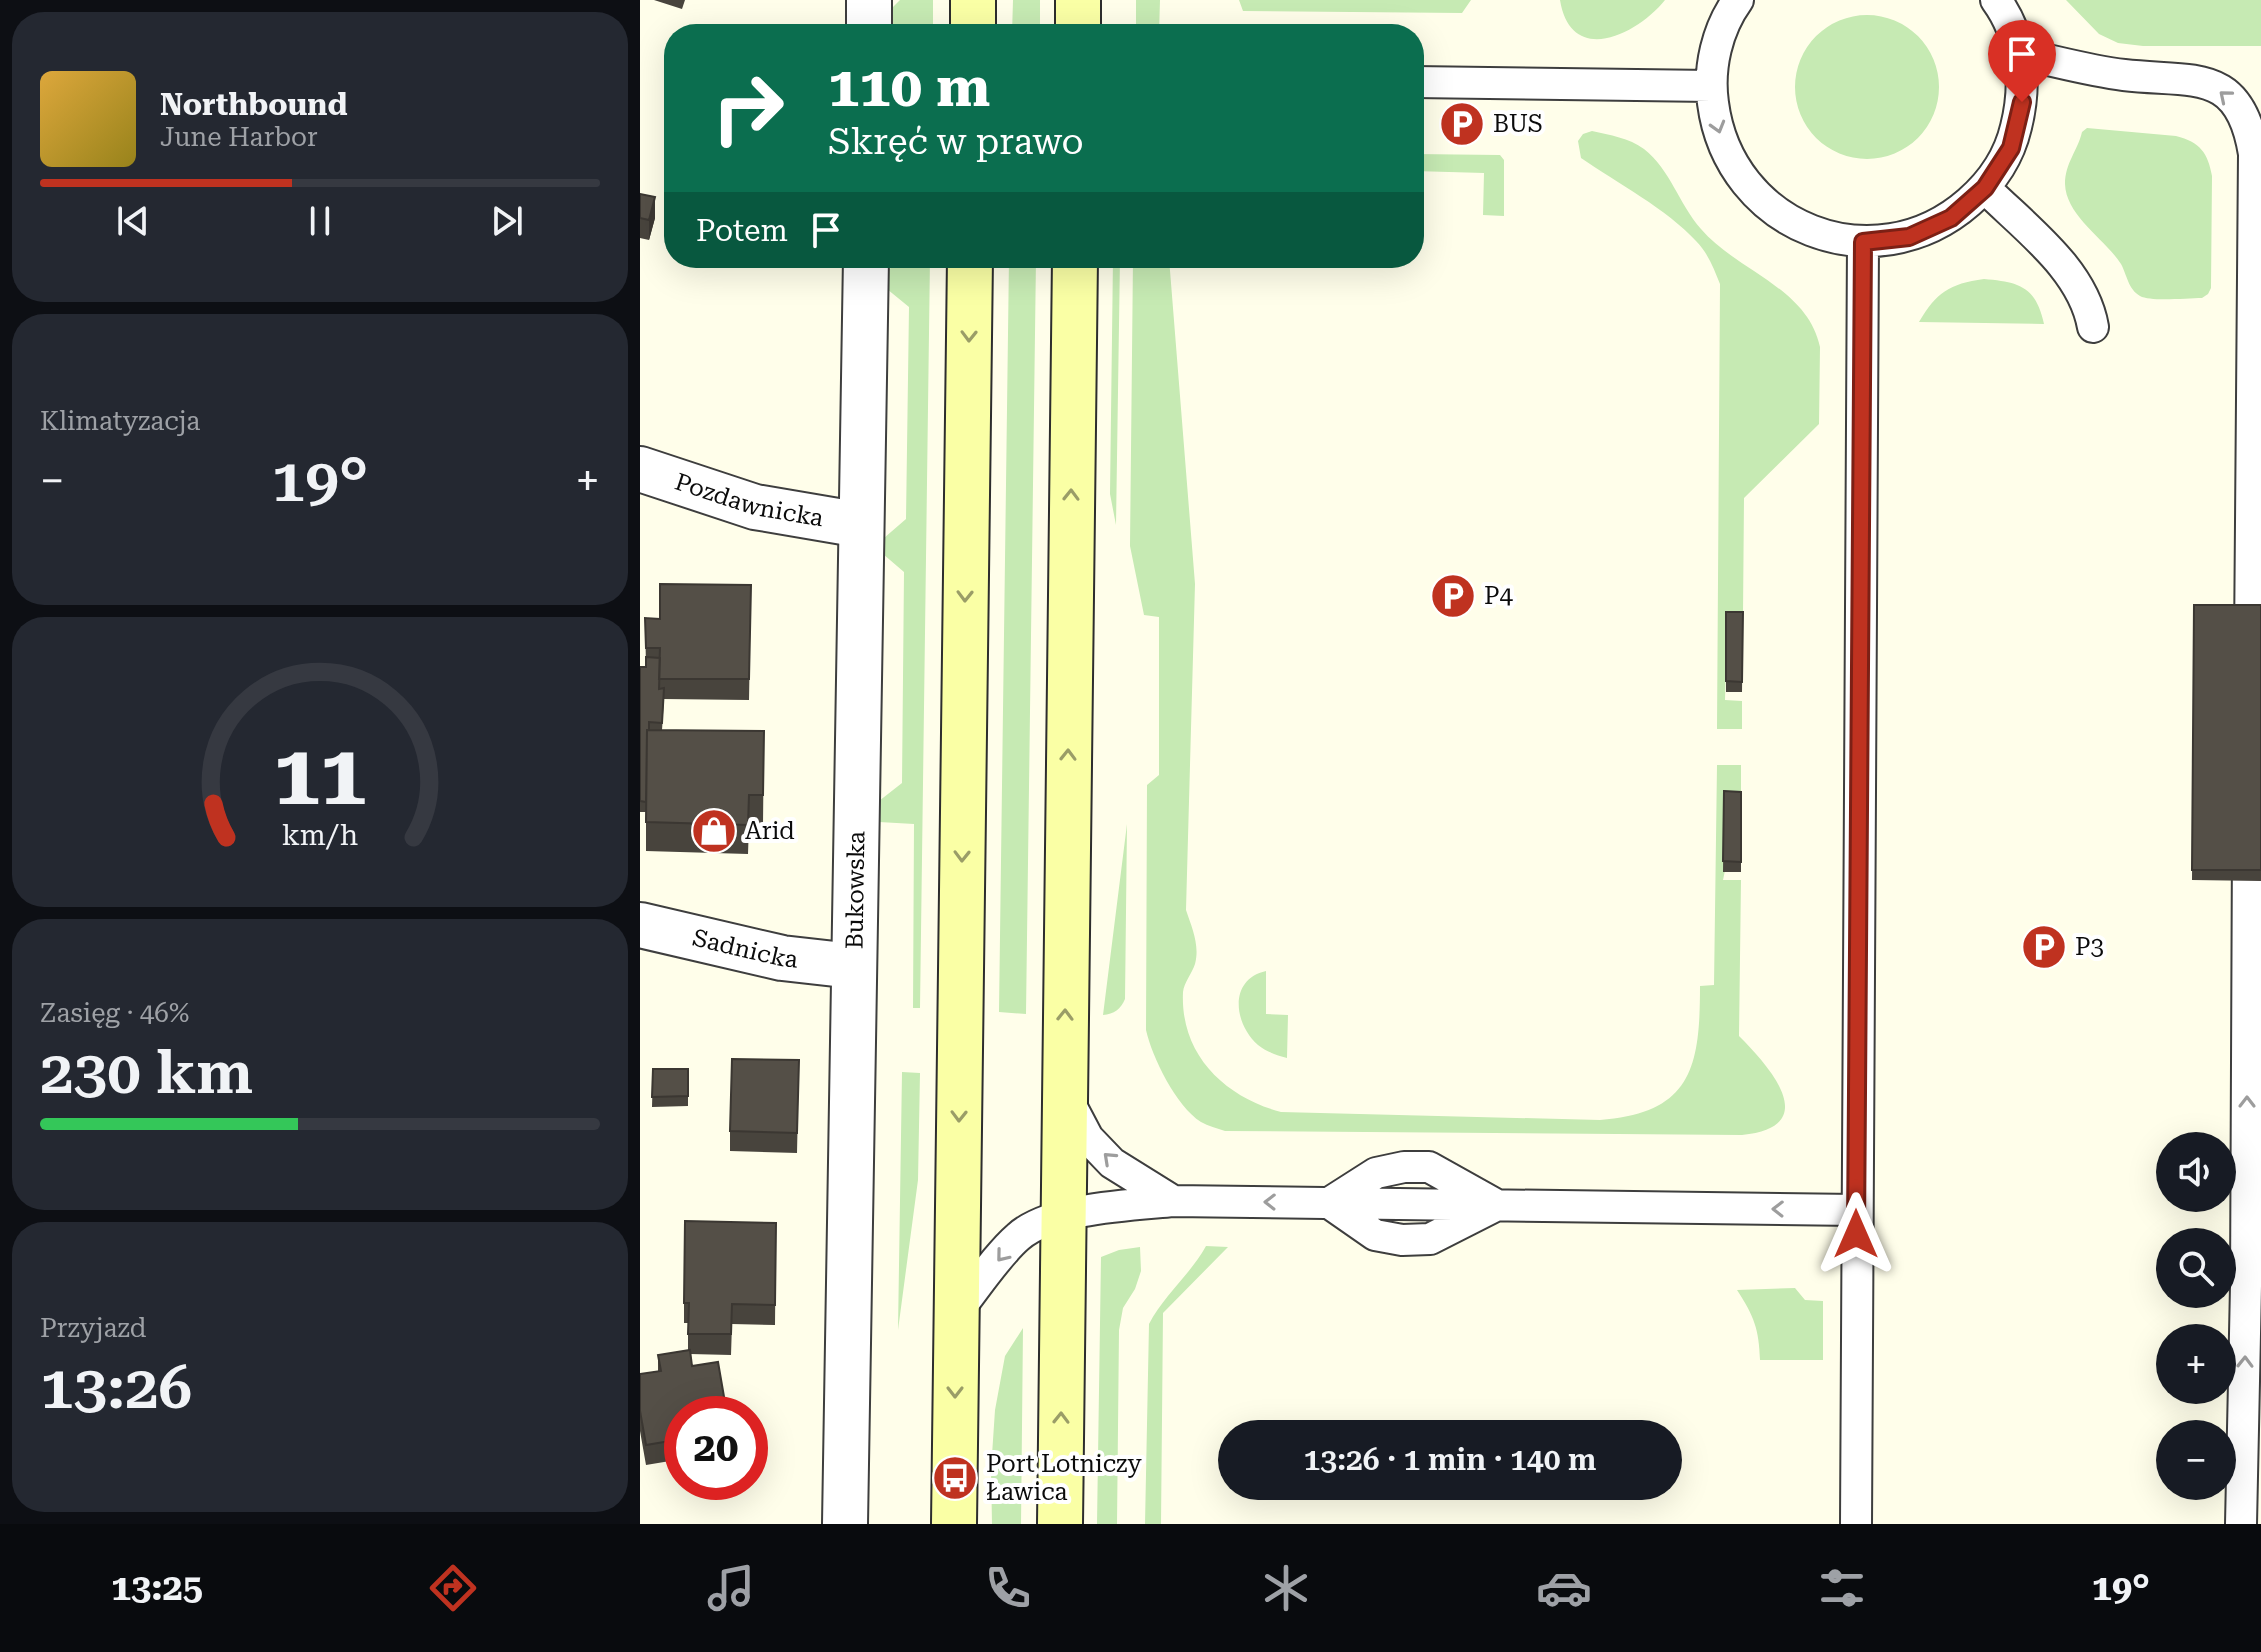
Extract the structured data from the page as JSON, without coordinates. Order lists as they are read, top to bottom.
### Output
{
  "streets": {
    "street": ["Pozdawnicka", "Bukowska", "Sadnicka"]
  },
  "crossings": [
    ["Pozdawnicka", "Bukowska"],
    ["Bukowska", "Sadnicka"]
  ],
  "places": {
    "parking": ["BUS", "P4", "P3"],
    "shop": ["Arid"],
    "bus stop": ["Port Lotniczy Ławica"]
  },
  "page": {
    "turn": ["110 m", "Skręć w prawo"],
    "song": ["Northbound", "June Harbor"],
    "then": "Potem",
    "tile": [
      "Klimatyzacja",
      ["Zasięg · 46%", "230 km"],
      ["Przyjazd", "13:26"]
    ],
    "heat": ["−", "19°", "+"],
    "map_buttons": ["+", "−"],
    "limit": "20",
    "trip": "13:26 · 1 min · 140 m",
    "tabs": ["13:25", "19°"],
    "gauge": ["11", "km/h"]
  }
}
